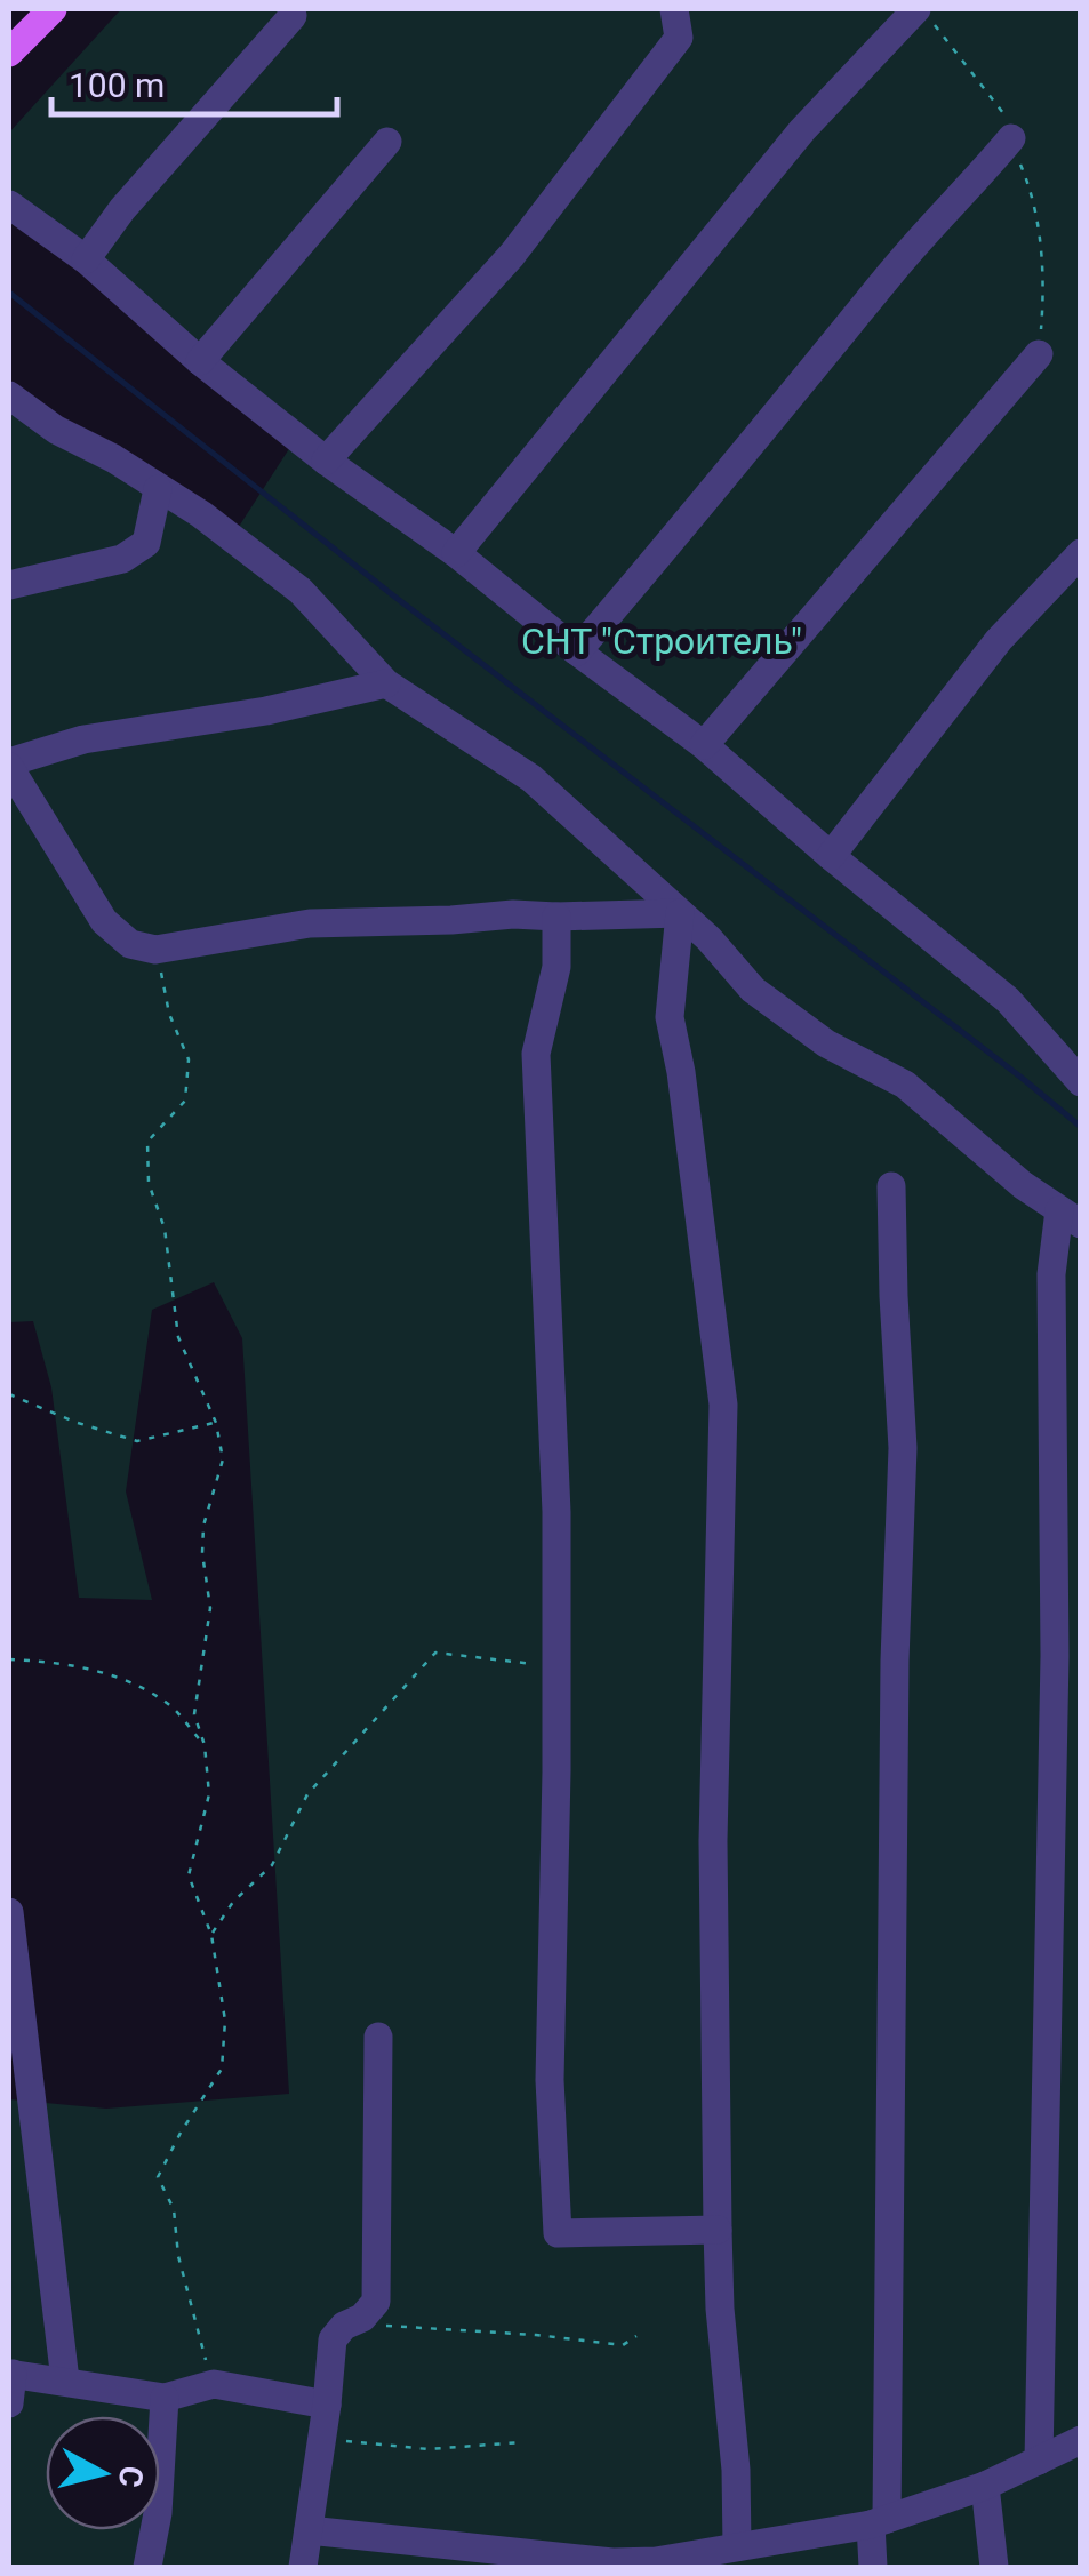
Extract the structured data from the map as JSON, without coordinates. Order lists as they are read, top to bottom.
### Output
{
  "parks": ["СНТ \"Строитель\""],
  "scale_bar": "100 m",
  "north": "right"
}
